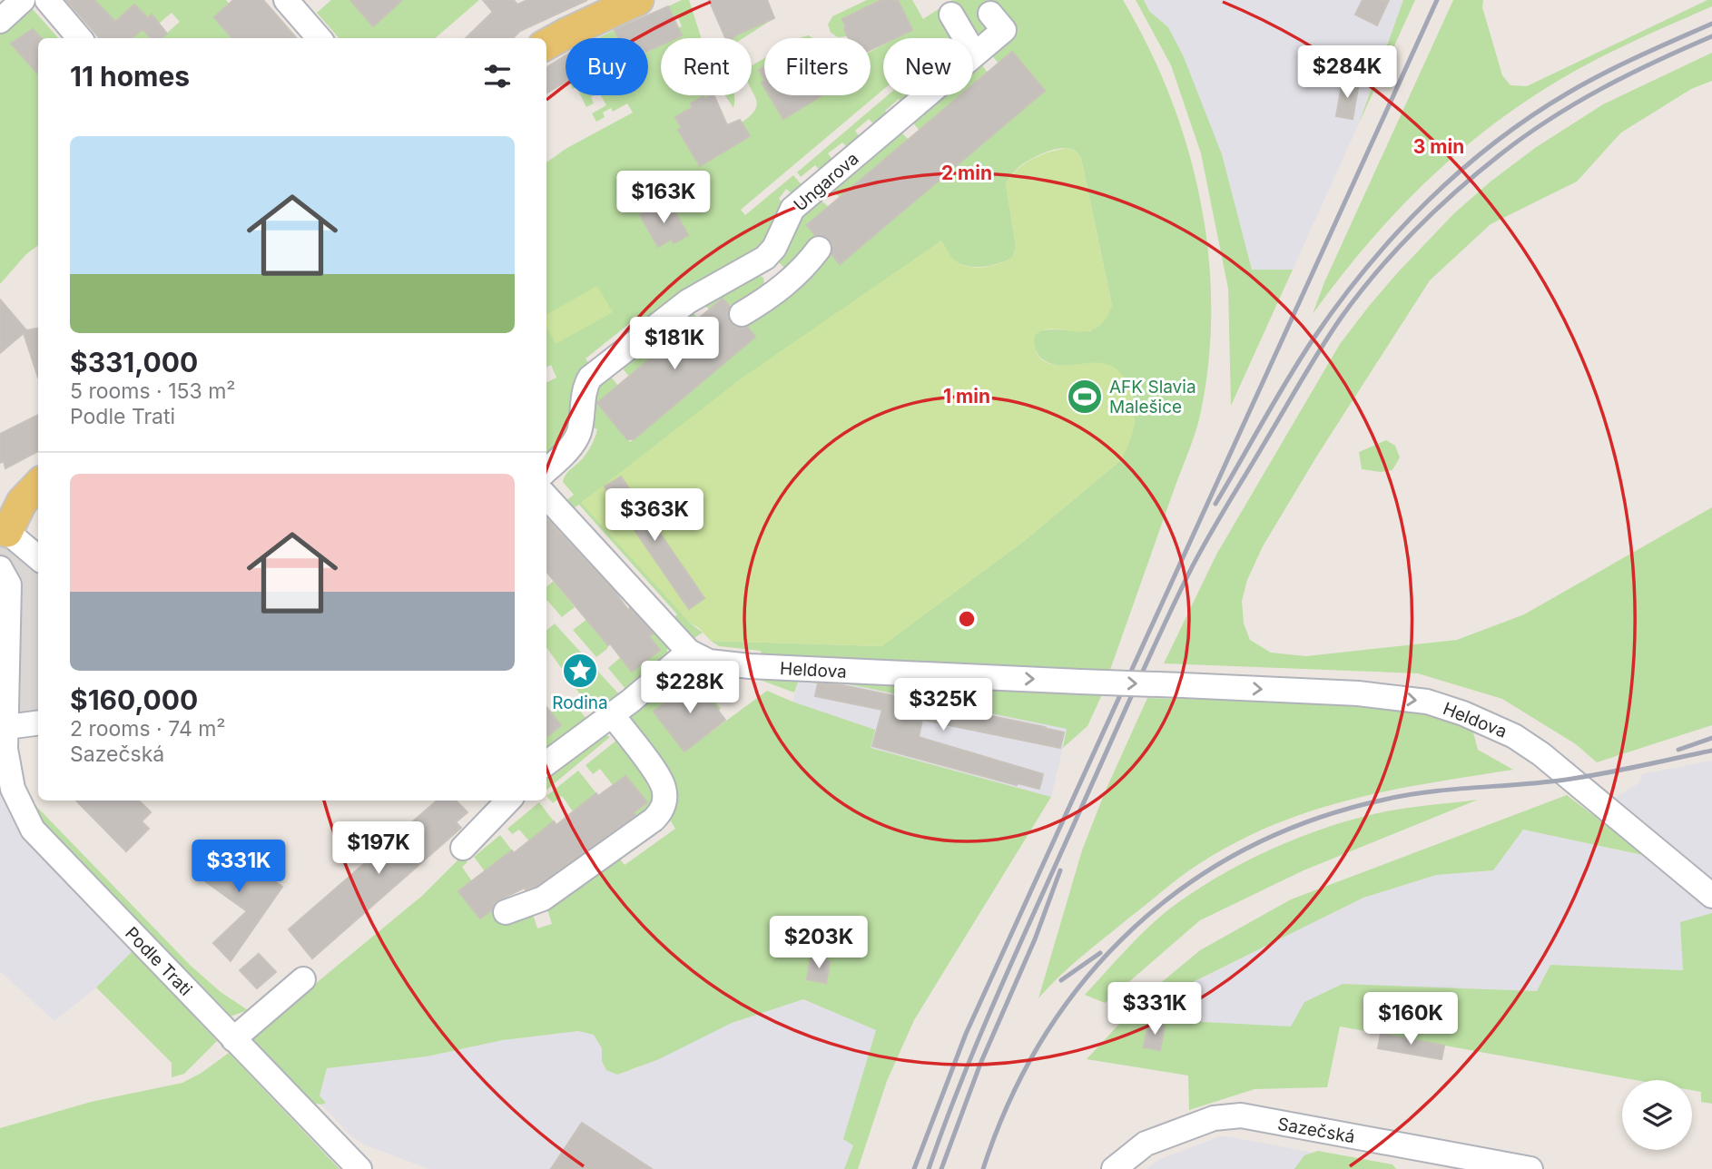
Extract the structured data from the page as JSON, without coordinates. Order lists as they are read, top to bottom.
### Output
{
  "streets": {
    "street": [
      "Ungarova",
      "Heldova",
      "Podle Trati",
      "Sazečská"
    ]
  },
  "one_way": ["Heldova"],
  "places": {
    "sports": ["AFK Slavia Malešice"],
    "place": ["Rodina"]
  },
  "page": {
    "chip": [
      "Buy",
      "Rent",
      "Filters",
      "New"
    ],
    "heading": "11 homes",
    "price": [
      "$284K",
      "$163K",
      "$181K",
      "$363K",
      "$228K",
      "$325K",
      "$197K",
      "$331K",
      "$203K",
      "$331K",
      "$160K"
    ],
    "list": [
      {
        "name": "$331,000",
        "note": "5 rooms · 153 m² · Podle Trati"
      },
      {
        "name": "$160,000",
        "note": "2 rooms · 74 m² · Sazečská"
      }
    ]
  },
  "rings": ["3 min", "2 min", "1 min"]
}
